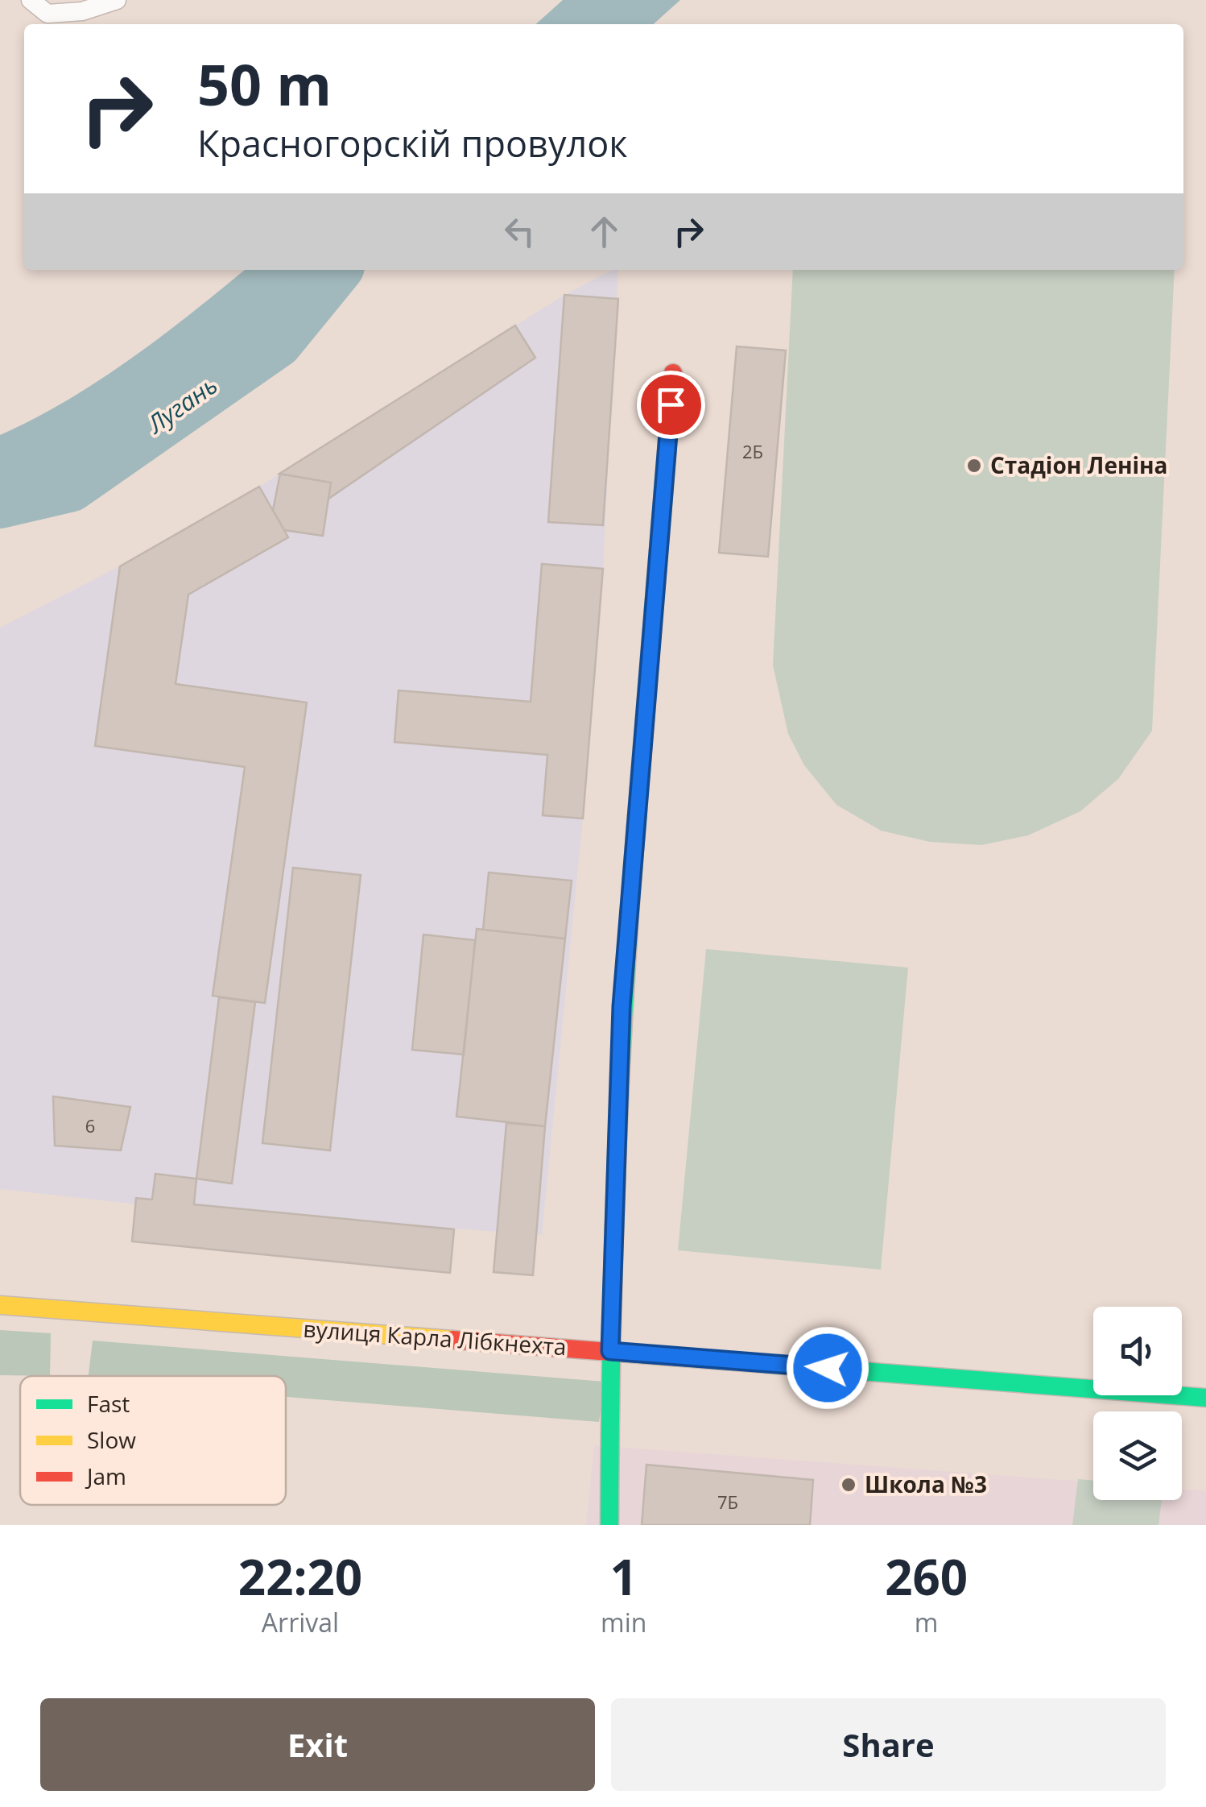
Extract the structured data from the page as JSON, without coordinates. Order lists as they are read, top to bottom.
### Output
{
  "streets": {
    "street": ["вулиця Карла Лібкнехта"]
  },
  "water": ["Лугань"],
  "places": ["Стадіон Леніна", "Школа №3"],
  "house_numbers": ["2Б", "6", "7Б"],
  "legend": ["Fast", "Slow", "Jam"],
  "page": {
    "turn": ["50 m", "Красногорскій провулок"],
    "eta": [
      "22:20",
      "Arrival",
      "1",
      "min",
      "260",
      "m"
    ],
    "buttons": ["Exit", "Share"]
  }
}
